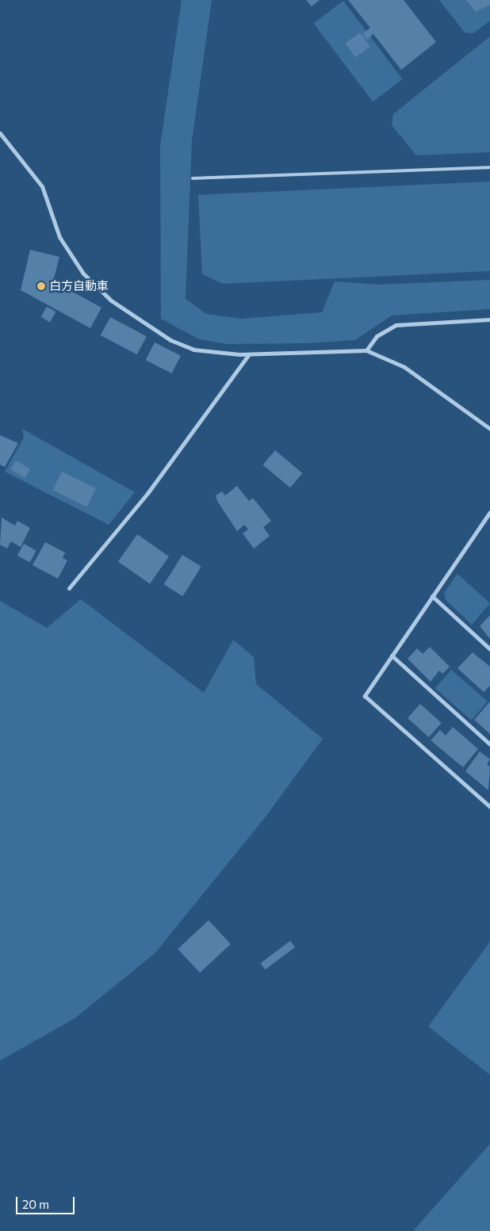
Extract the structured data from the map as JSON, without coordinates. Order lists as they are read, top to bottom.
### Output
{
  "places": ["白方自動車"],
  "scale_bar": "20 m"
}
